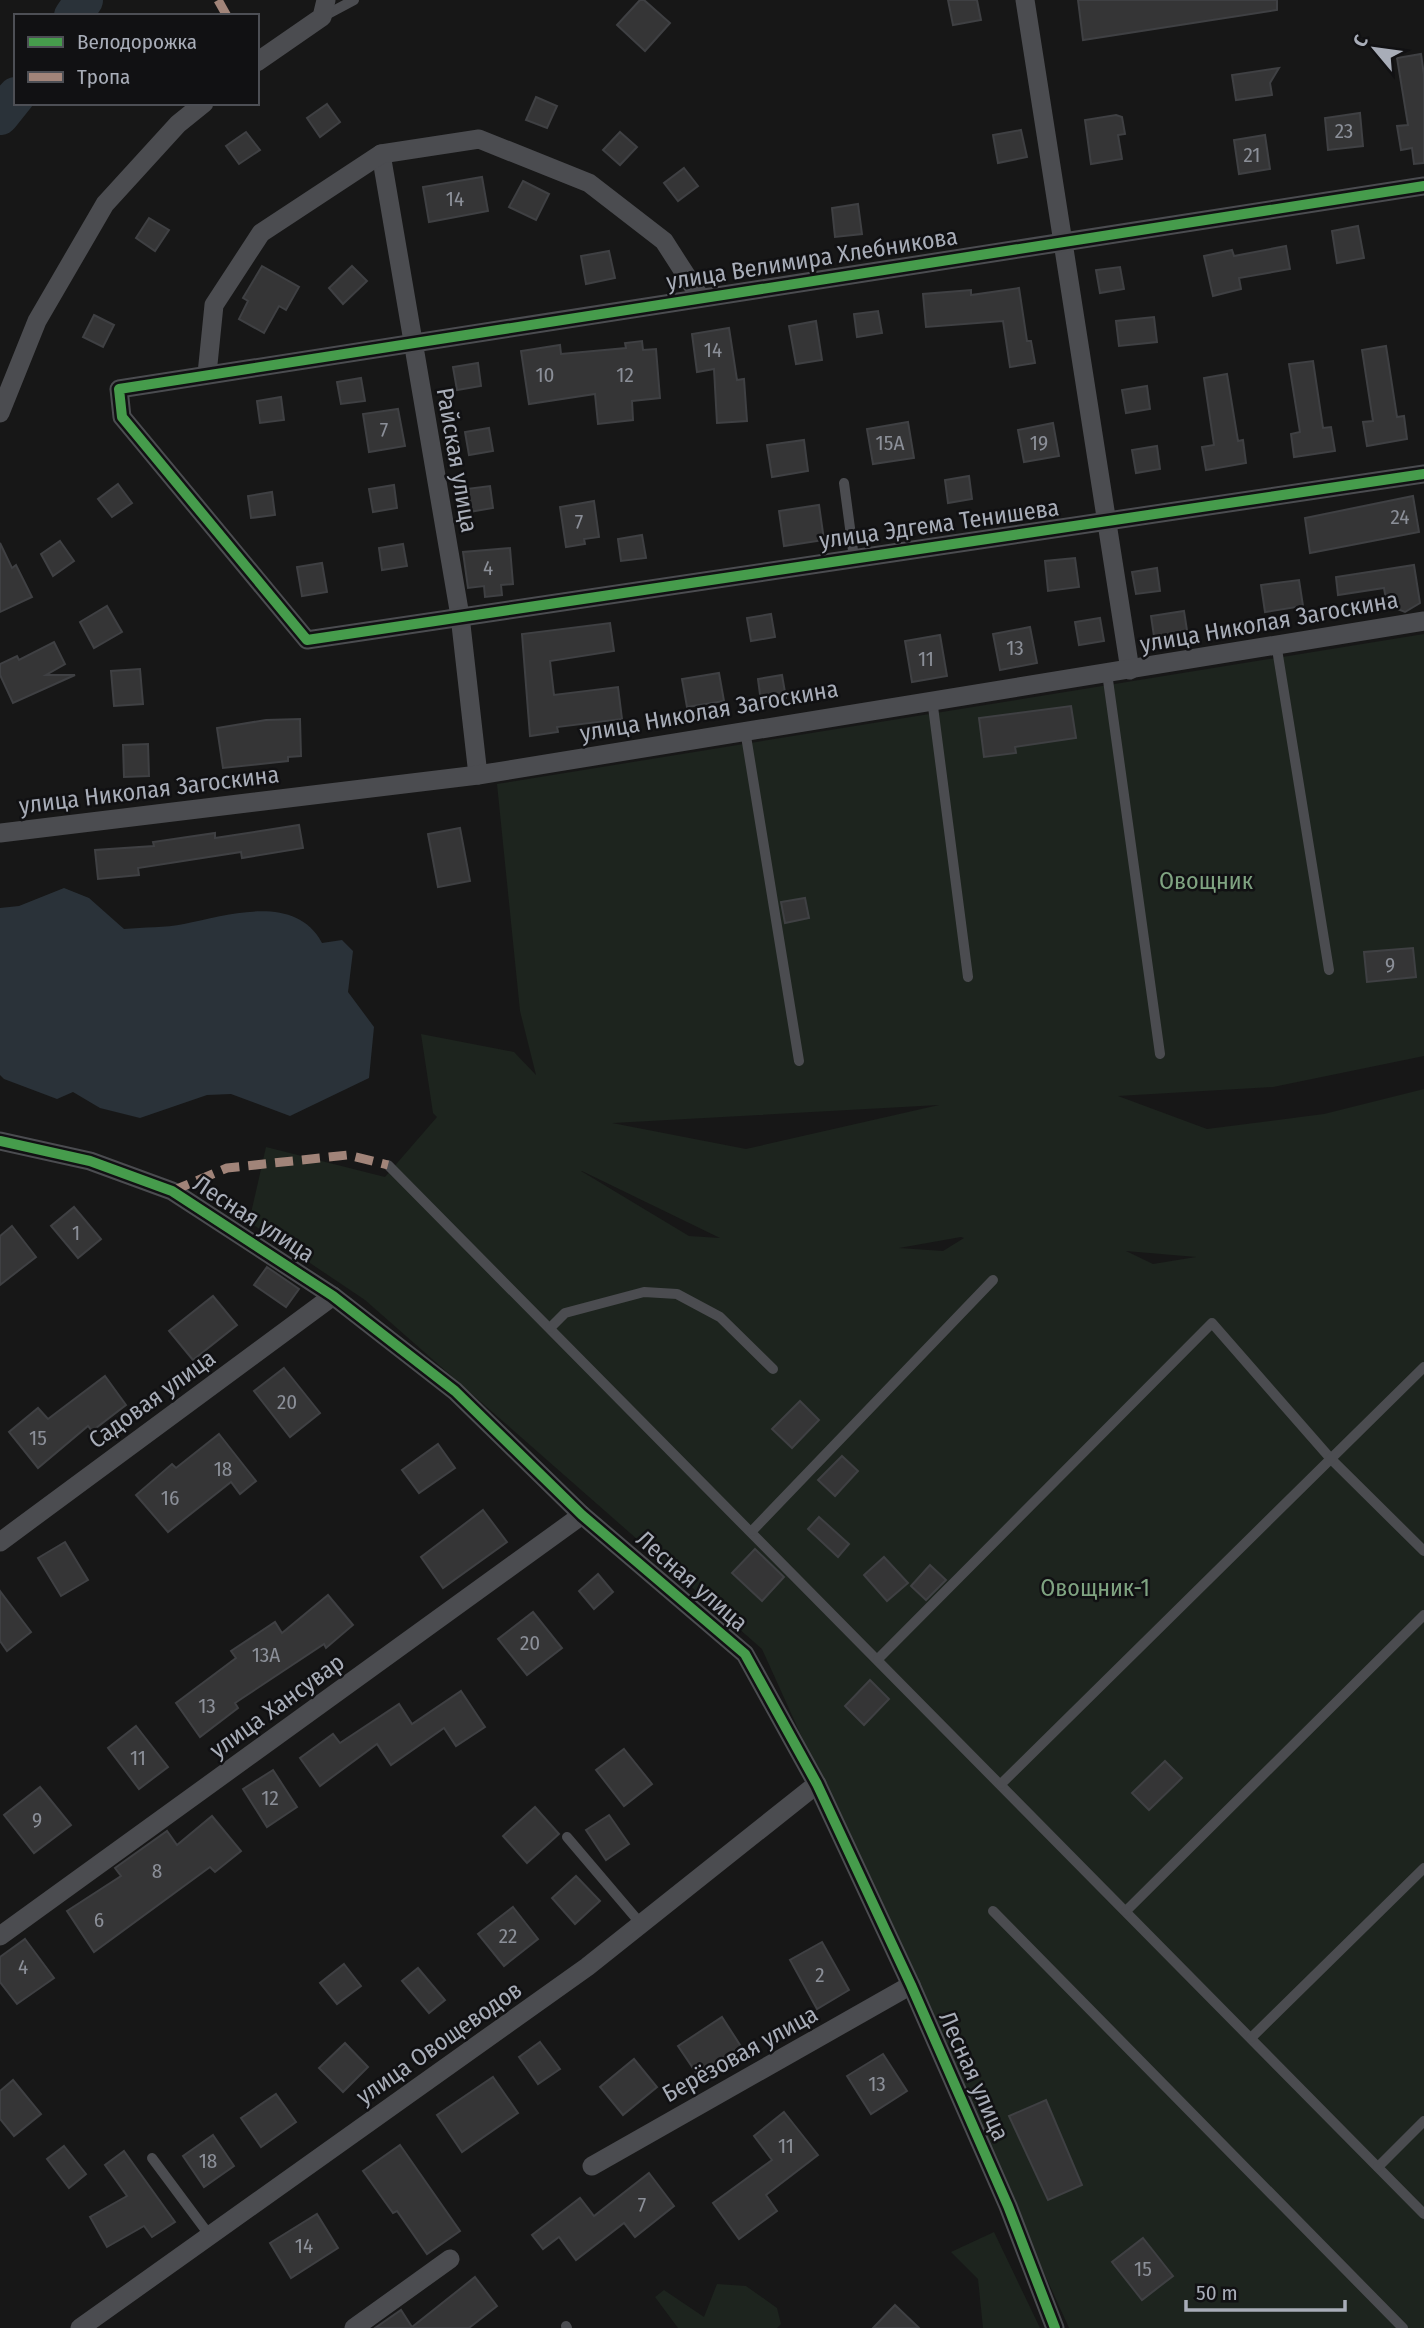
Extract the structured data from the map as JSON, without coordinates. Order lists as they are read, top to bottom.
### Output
{
  "streets": {
    "street": [
      "улица Велимира Хлебникова",
      "Райская улица",
      "улица Эдгема Тенишева",
      "улица Николая Загоскина",
      "Лесная улица",
      "Садовая улица",
      "улица Хансувар",
      "улица Овощеводов",
      "Берёзовая улица"
    ]
  },
  "crossings": [
    ["улица Велимира Хлебникова", "Райская улица"],
    ["улица Велимира Хлебникова", "улица Эдгема Тенишева"],
    ["Райская улица", "улица Эдгема Тенишева"],
    ["Райская улица", "улица Николая Загоскина"],
    ["Лесная улица", "Садовая улица"],
    ["Лесная улица", "улица Хансувар"],
    ["Лесная улица", "улица Овощеводов"],
    ["Лесная улица", "Берёзовая улица"]
  ],
  "parks": ["Овощник", "Овощник-1"],
  "house_numbers": [
    "23",
    "21",
    "14",
    "14",
    "10",
    "12",
    "7",
    "15А",
    "19",
    "24",
    "7",
    "4",
    "13",
    "11",
    "9",
    "1",
    "20",
    "15",
    "18",
    "16",
    "20",
    "13А",
    "13",
    "11",
    "12",
    "9",
    "8",
    "6",
    "22",
    "4",
    "2",
    "13",
    "11",
    "18",
    "7",
    "14",
    "15"
  ],
  "legend": ["Велодорожка", "Тропа"],
  "scale_bar": "50 m",
  "north": "top left"
}
